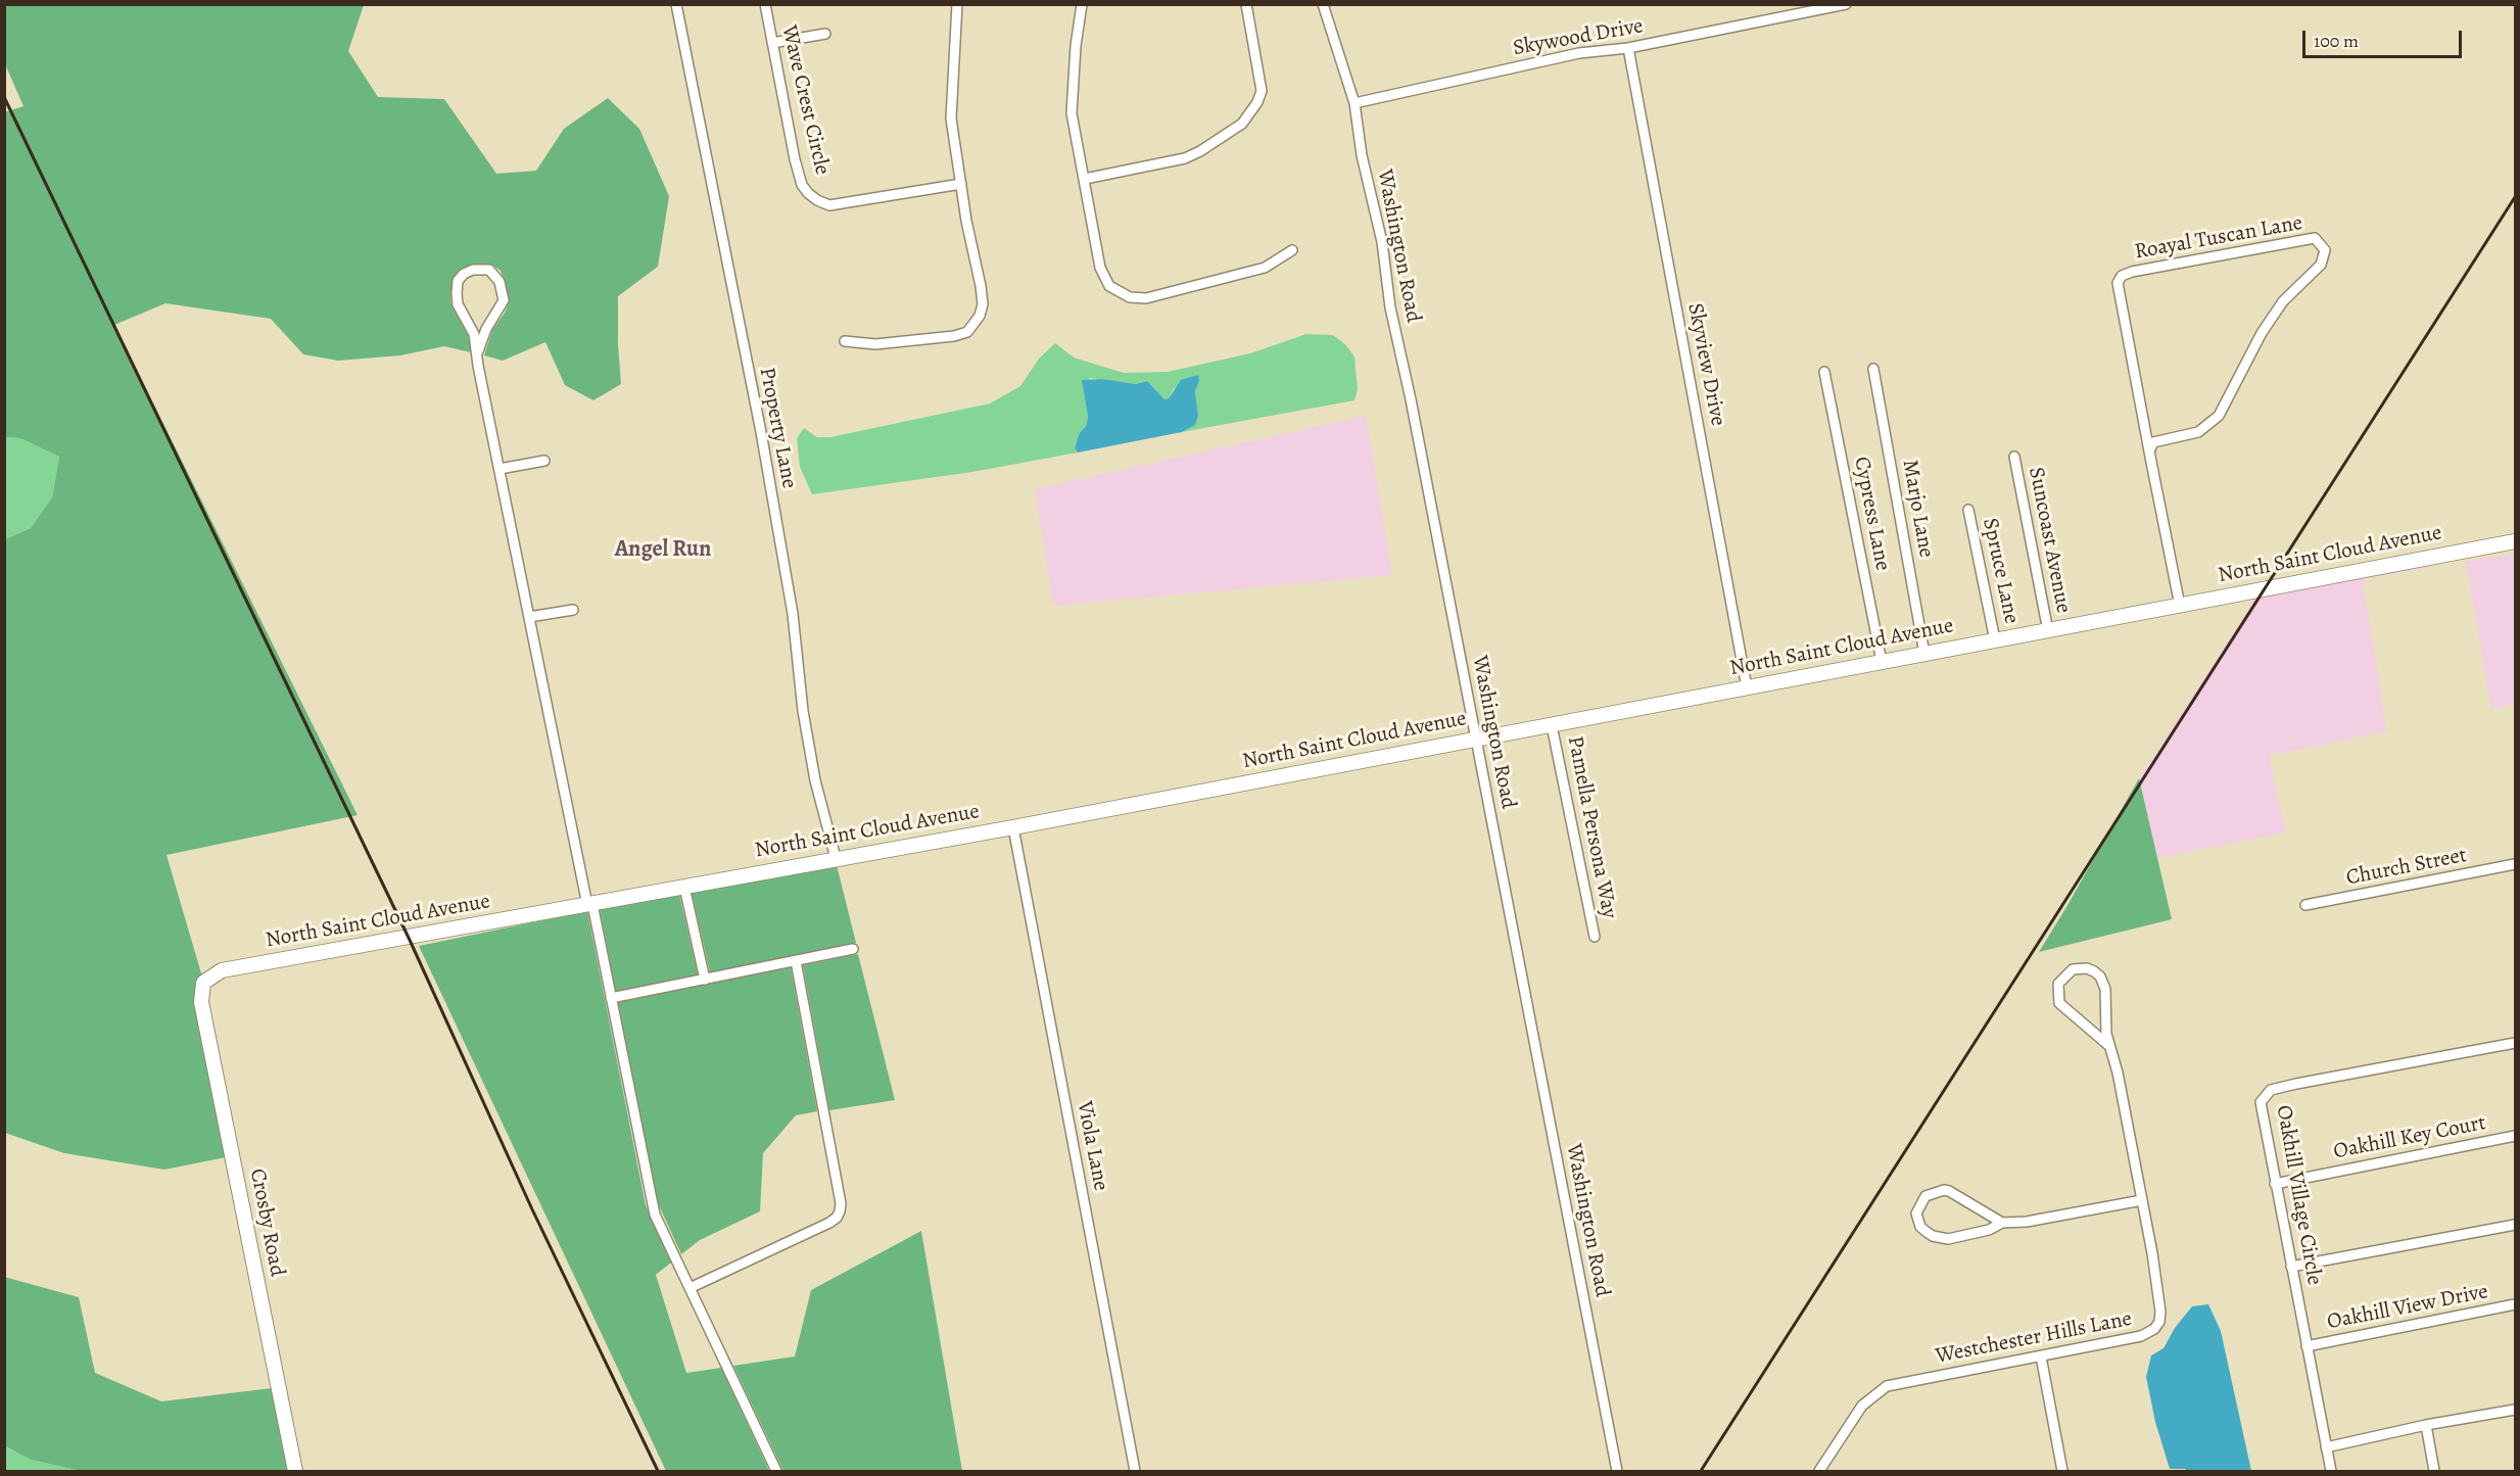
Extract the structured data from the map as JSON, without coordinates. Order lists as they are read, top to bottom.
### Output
{
  "streets": {
    "street": [
      "Skywood Drive",
      "Wave Crest Circle",
      "Roayal Tuscan Lane",
      "Washington Road",
      "Skyview Drive",
      "Property Lane",
      "Marjo Lane",
      "Cypress Lane",
      "Suncoast Avenue",
      "North Saint Cloud Avenue",
      "Spruce Lane",
      "Pamella Persona Way",
      "Church Street",
      "Oakhill Key Court",
      "Viola Lane",
      "Oakhill Village Circle",
      "Crosby Road",
      "Oakhill View Drive",
      "Westchester Hills Lane"
    ]
  },
  "crossings": [
    ["Skywood Drive", "Washington Road"],
    ["Skywood Drive", "Skyview Drive"],
    ["Roayal Tuscan Lane", "North Saint Cloud Avenue"],
    ["Washington Road", "North Saint Cloud Avenue"],
    ["Skyview Drive", "North Saint Cloud Avenue"],
    ["Property Lane", "North Saint Cloud Avenue"],
    ["Marjo Lane", "North Saint Cloud Avenue"],
    ["Cypress Lane", "North Saint Cloud Avenue"],
    ["Suncoast Avenue", "North Saint Cloud Avenue"],
    ["North Saint Cloud Avenue", "Spruce Lane"],
    ["North Saint Cloud Avenue", "Pamella Persona Way"],
    ["North Saint Cloud Avenue", "Viola Lane"],
    ["North Saint Cloud Avenue", "Crosby Road"],
    ["Oakhill Key Court", "Oakhill Village Circle"],
    ["Oakhill Village Circle", "Oakhill View Drive"]
  ],
  "districts": ["Angel Run"],
  "scale_bar": "100 m"
}
